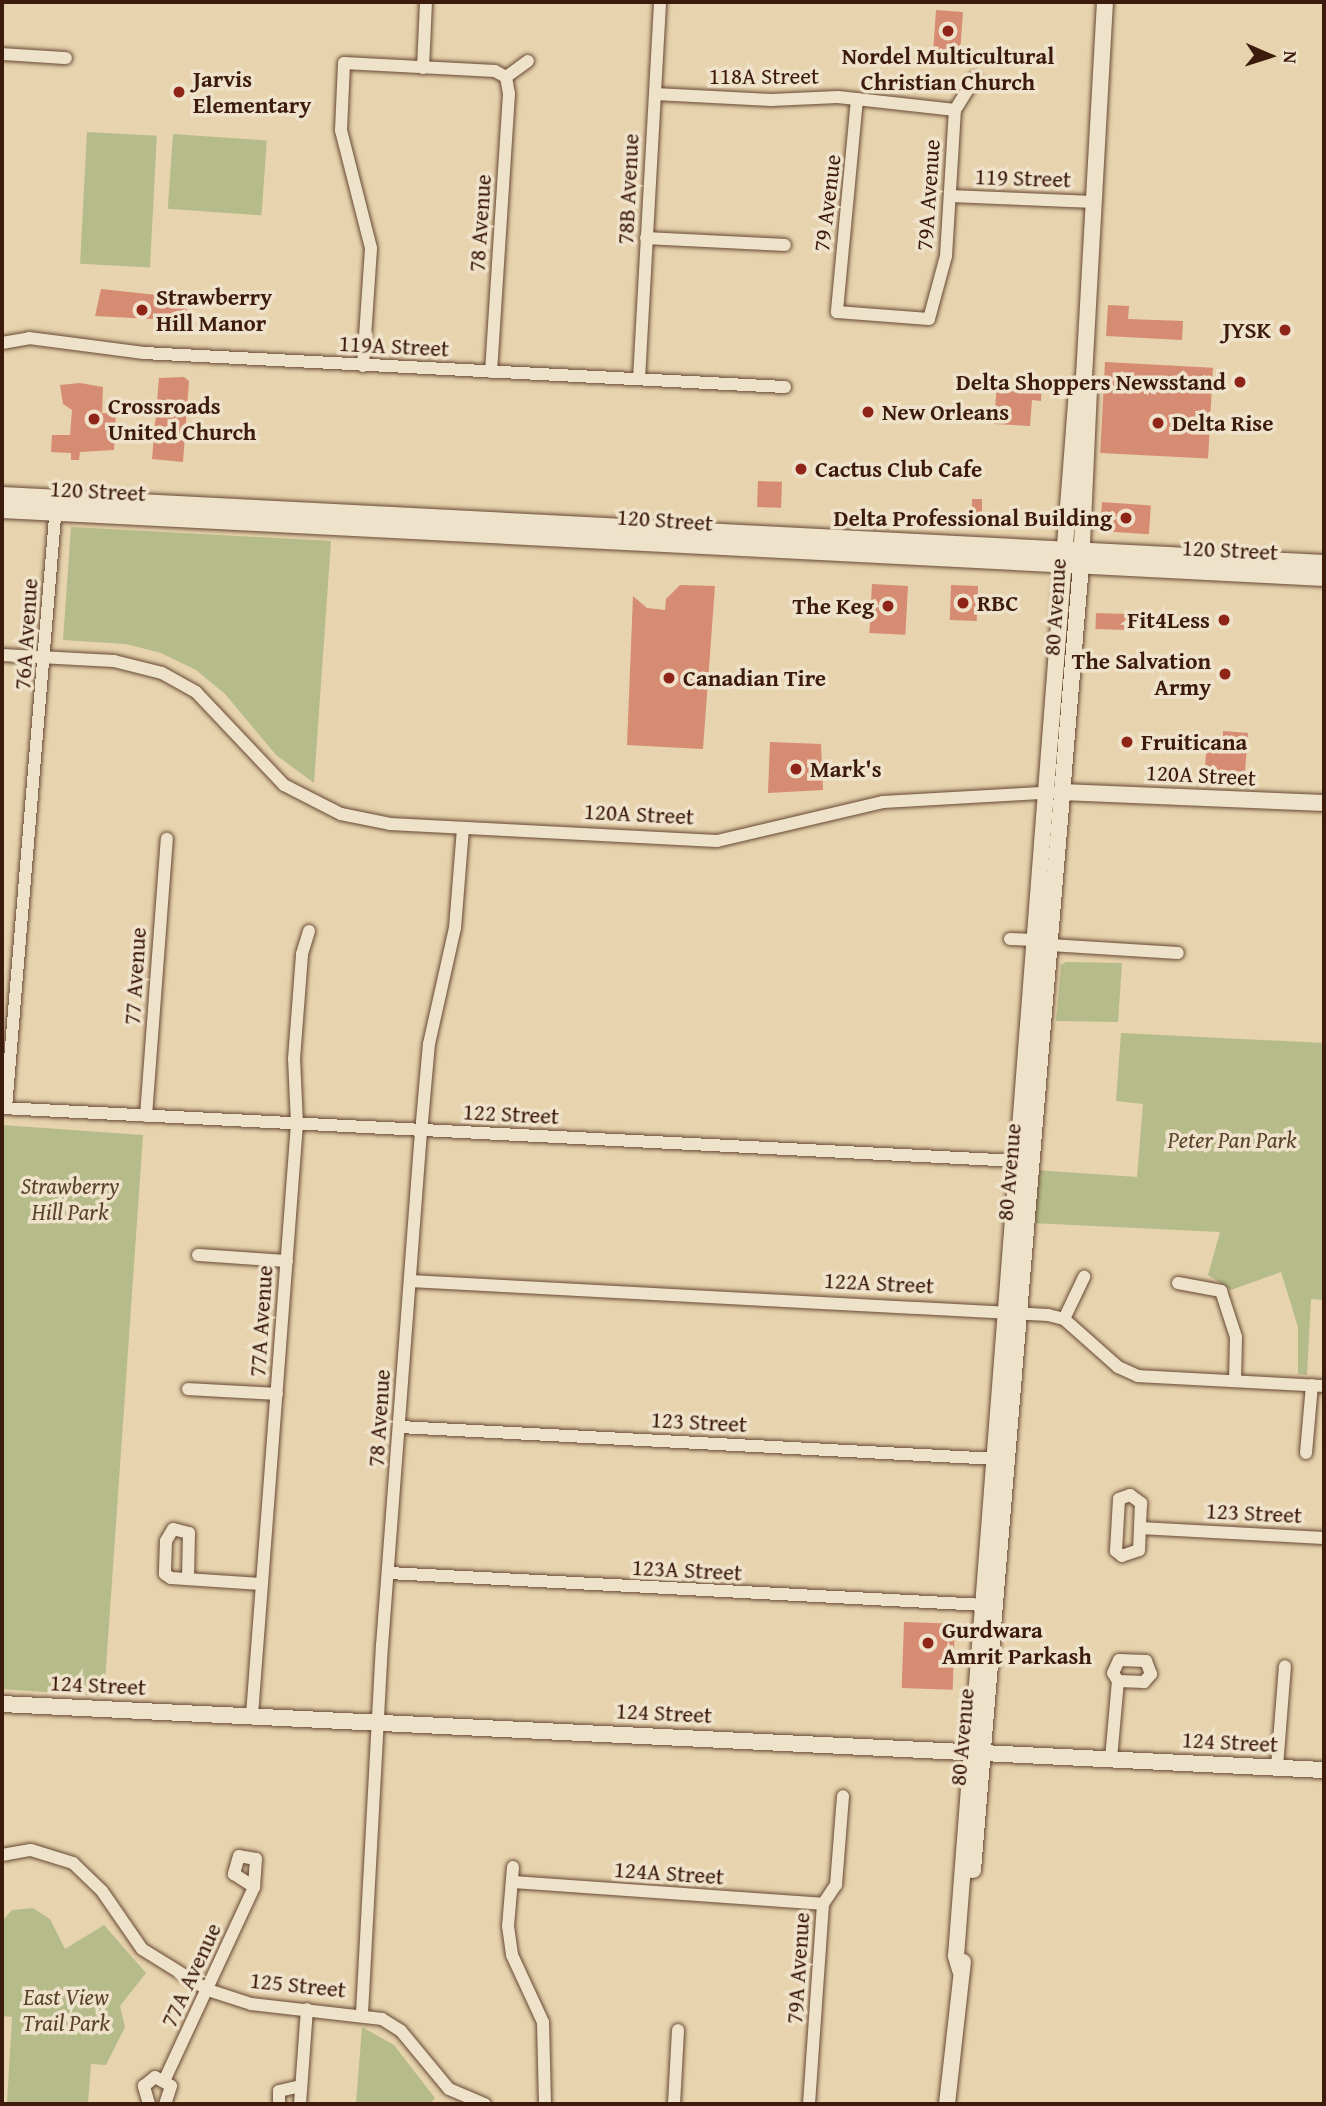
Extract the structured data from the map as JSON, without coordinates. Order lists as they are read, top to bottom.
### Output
{
  "streets": {
    "main road": [
      "120 Street",
      "80 Avenue",
      "120A Street",
      "124 Street"
    ],
    "street": [
      "118A Street",
      "119 Street",
      "78B Avenue",
      "79A Avenue",
      "79 Avenue",
      "78 Avenue",
      "119A Street",
      "76A Avenue",
      "77 Avenue",
      "122 Street",
      "122A Street",
      "77A Avenue",
      "123 Street",
      "123A Street",
      "124A Street",
      "125 Street"
    ]
  },
  "crossings": [
    ["118A Street", "78B Avenue"],
    ["118A Street", "79A Avenue"],
    ["118A Street", "79 Avenue"],
    ["119 Street", "79A Avenue"],
    ["119 Street", "80 Avenue"],
    ["78B Avenue", "119A Street"],
    ["79A Avenue", "79 Avenue"],
    ["79A Avenue", "124A Street"],
    ["78 Avenue", "119A Street"],
    ["78 Avenue", "120A Street"],
    ["78 Avenue", "122 Street"],
    ["78 Avenue", "122A Street"],
    ["78 Avenue", "123 Street"],
    ["78 Avenue", "123A Street"],
    ["78 Avenue", "124 Street"],
    ["78 Avenue", "125 Street"],
    ["120 Street", "80 Avenue"],
    ["120 Street", "76A Avenue"],
    ["80 Avenue", "120A Street"],
    ["80 Avenue", "122 Street"],
    ["80 Avenue", "122A Street"],
    ["80 Avenue", "123 Street"],
    ["80 Avenue", "123A Street"],
    ["80 Avenue", "124 Street"],
    ["76A Avenue", "120A Street"],
    ["76A Avenue", "122 Street"],
    ["77 Avenue", "122 Street"],
    ["122 Street", "77A Avenue"],
    ["77A Avenue", "124 Street"],
    ["77A Avenue", "125 Street"]
  ],
  "parks": ["Peter Pan Park", "Strawberry Hill Park", "East View Trail Park"],
  "places": [
    "Nordel Multicultural Christian Church",
    "Jarvis Elementary",
    "Strawberry Hill Manor",
    "JYSK",
    "Delta Shoppers Newsstand",
    "New Orleans",
    "Crossroads United Church",
    "Delta Rise",
    "Cactus Club Cafe",
    "Delta Professional Building",
    "RBC",
    "The Keg",
    "Fit4Less",
    "The Salvation Army",
    "Canadian Tire",
    "Fruiticana",
    "Mark's",
    "Gurdwara Amrit Parkash"
  ],
  "north": "right"
}
